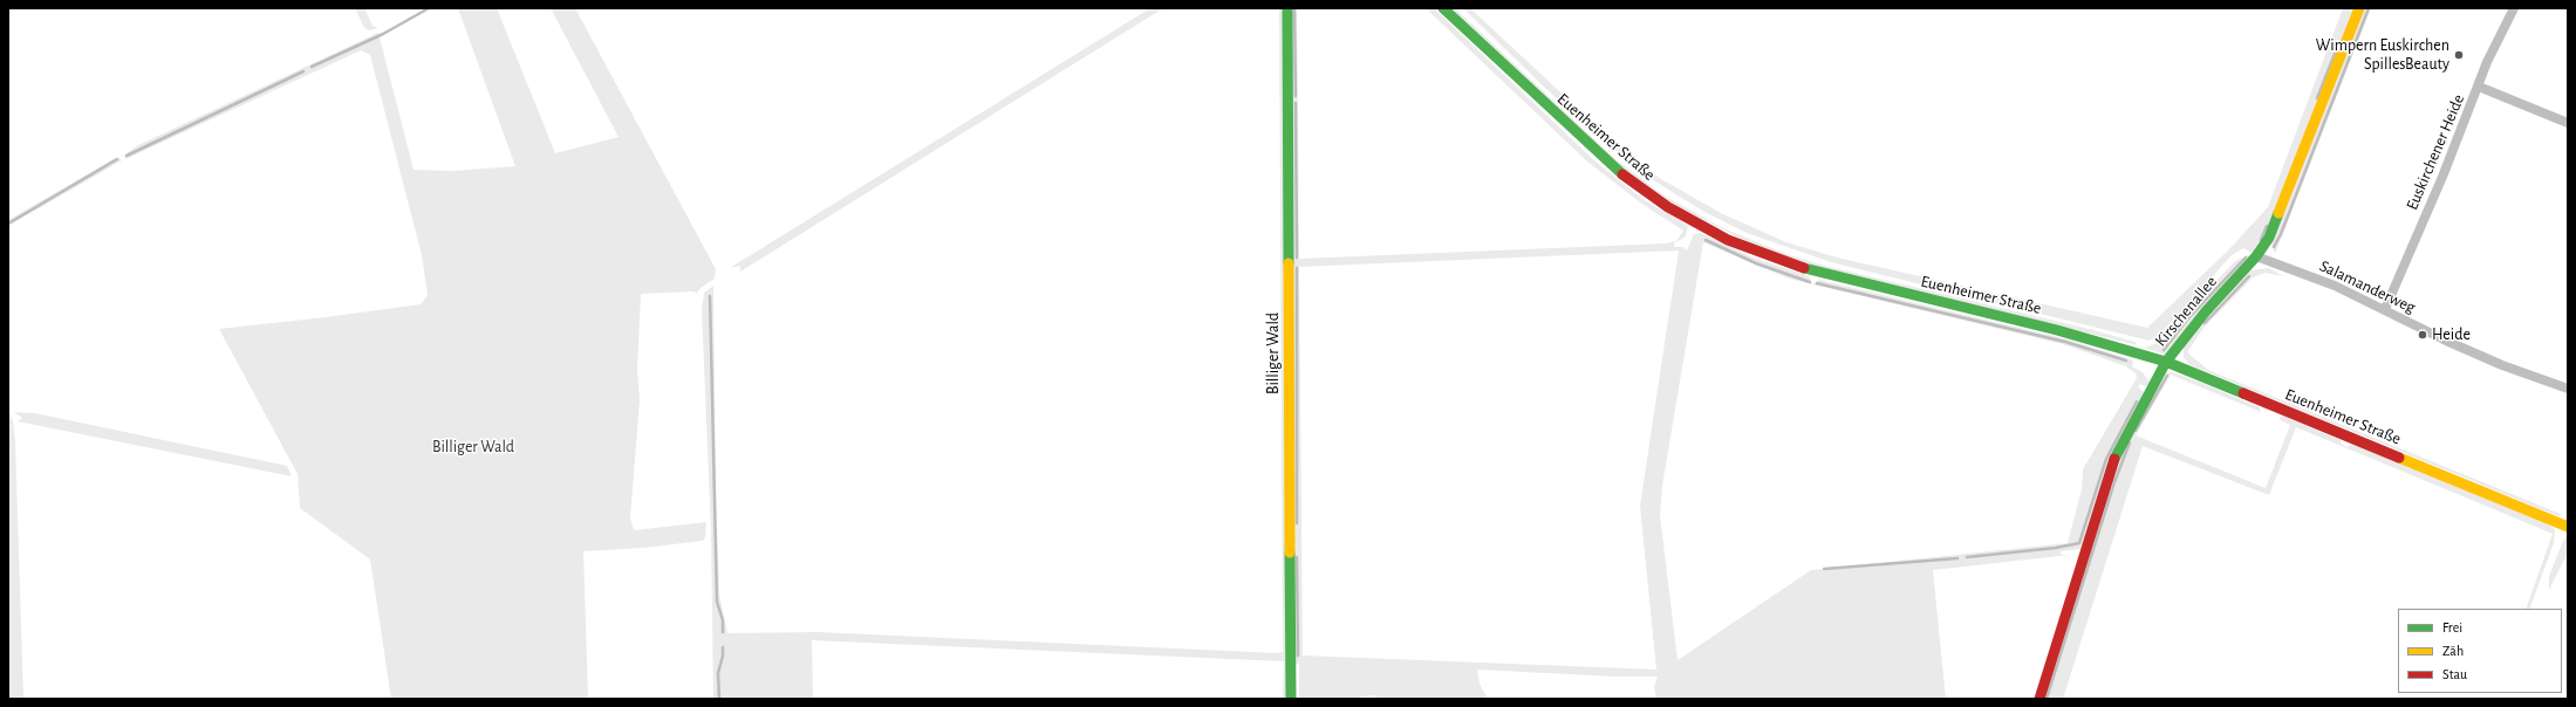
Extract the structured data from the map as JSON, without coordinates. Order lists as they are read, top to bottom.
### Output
{
  "streets": {
    "street": [
      "Euenheimer Straße",
      "Euskirchener Heide",
      "Salamanderweg",
      "Kirschenallee",
      "Billiger Wald"
    ]
  },
  "crossings": [
    ["Euenheimer Straße", "Kirschenallee"],
    ["Euskirchener Heide", "Salamanderweg"],
    ["Salamanderweg", "Kirschenallee"]
  ],
  "parks": ["Billiger Wald"],
  "places": ["Wimpern Euskirchen SpillesBeauty", "Heide"],
  "legend": ["Frei", "Zäh", "Stau"]
}
